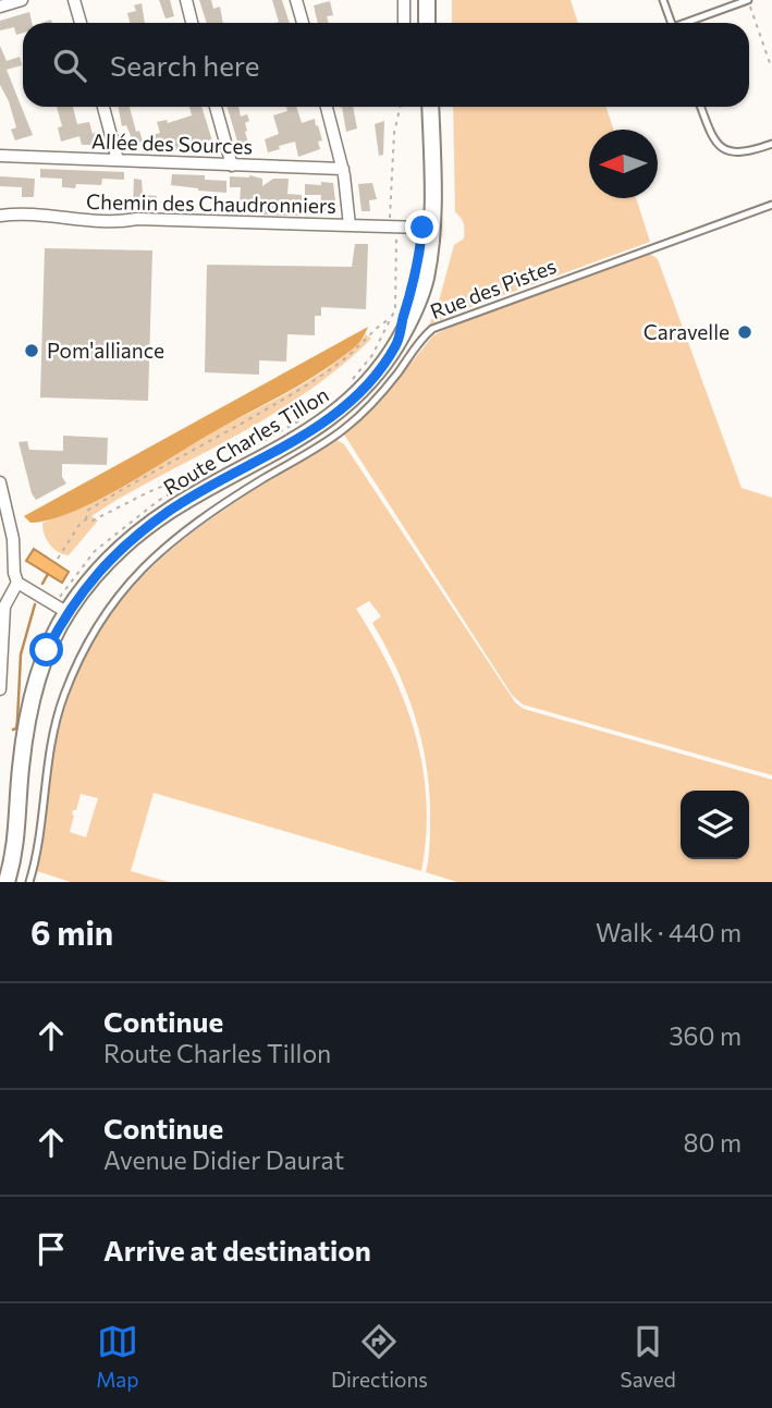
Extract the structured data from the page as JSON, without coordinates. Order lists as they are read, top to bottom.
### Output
{
  "streets": {
    "main road": ["Route Charles Tillon"],
    "street": ["Allée des Sources", "Chemin des Chaudronniers"],
    "lane": ["Rue des Pistes"]
  },
  "places": ["Caravelle", "Pom'alliance"],
  "north": "left",
  "page": {
    "search": "Search here",
    "heading": ["6 min", "Walk · 440 m"],
    "list": [
      ["Continue", "Route Charles Tillon", "360 m"],
      ["Continue", "Avenue Didier Daurat", "80 m"],
      "Arrive at destination"
    ],
    "nav": ["Map", "Directions", "Saved"]
  }
}
